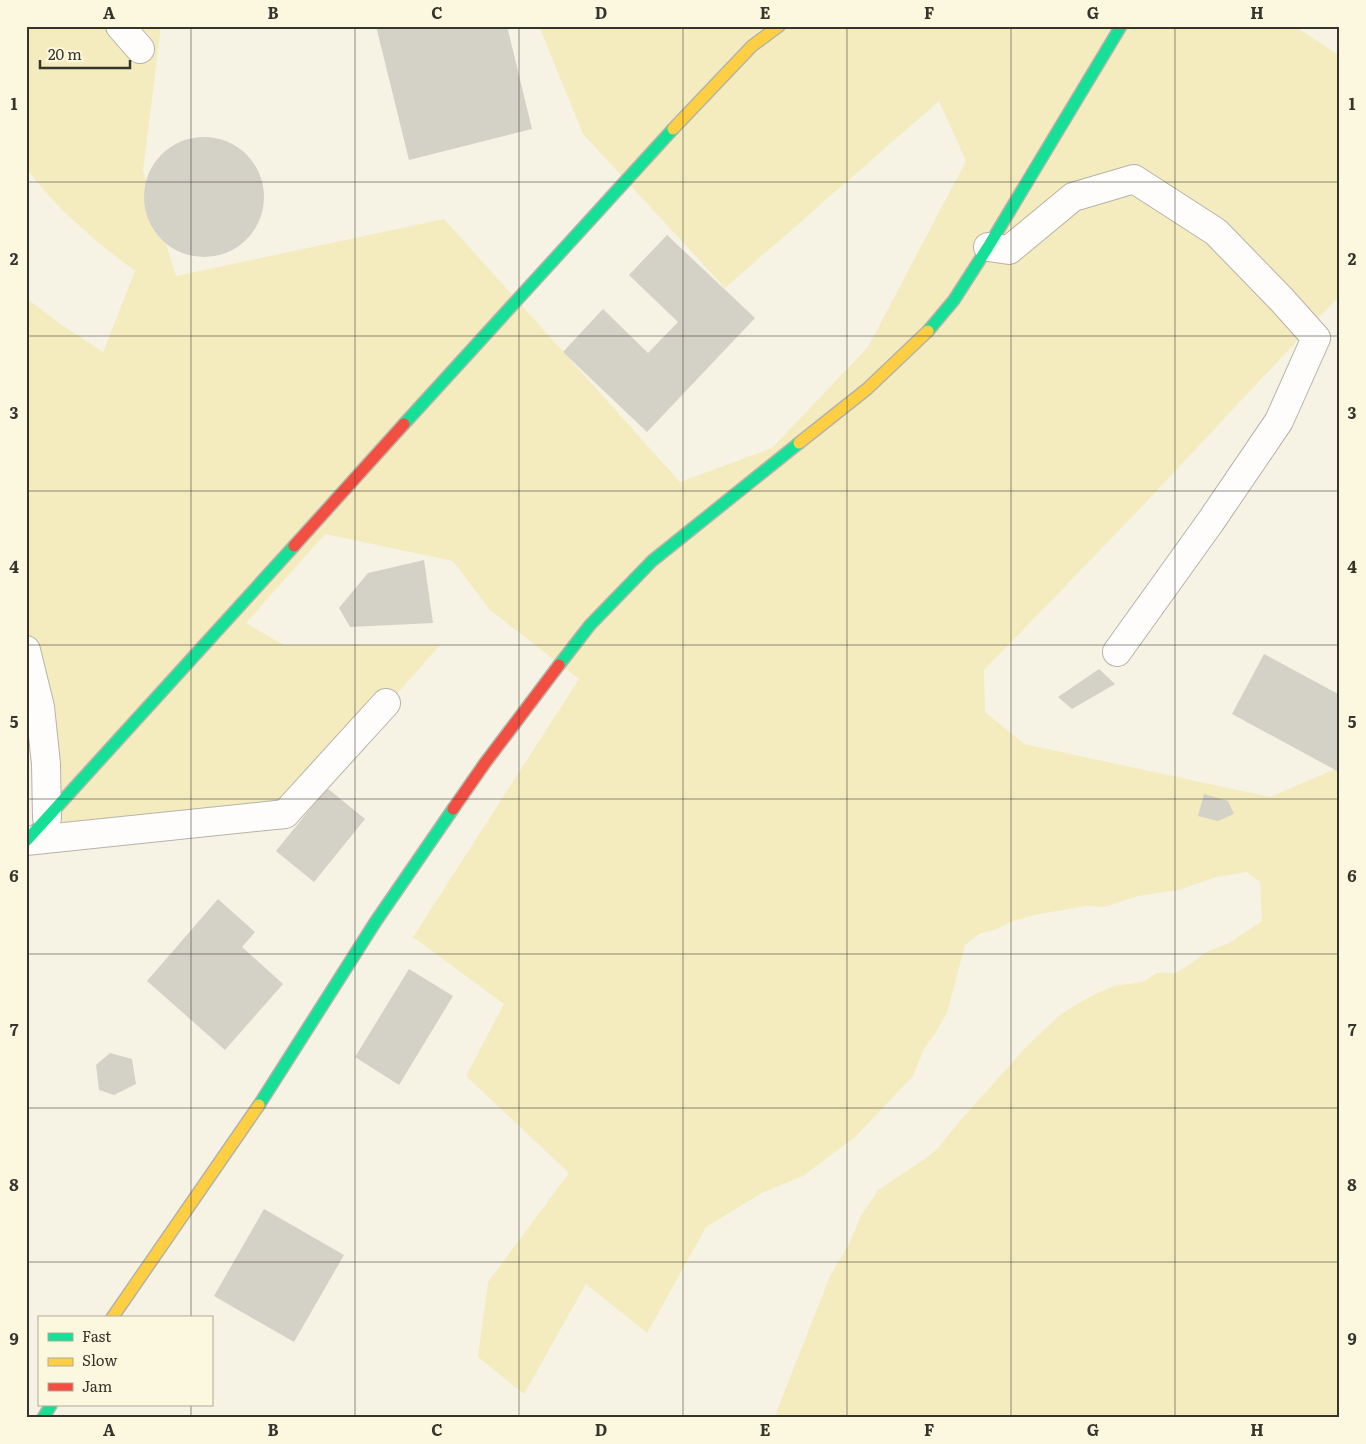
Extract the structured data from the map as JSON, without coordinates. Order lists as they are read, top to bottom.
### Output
{
  "legend": ["Fast", "Slow", "Jam"],
  "scale_bar": "20 m",
  "grid": {
    "columns": [
      "A",
      "B",
      "C",
      "D",
      "E",
      "F",
      "G",
      "H"
    ],
    "rows": [
      "1",
      "2",
      "3",
      "4",
      "5",
      "6",
      "7",
      "8",
      "9"
    ]
  }
}
